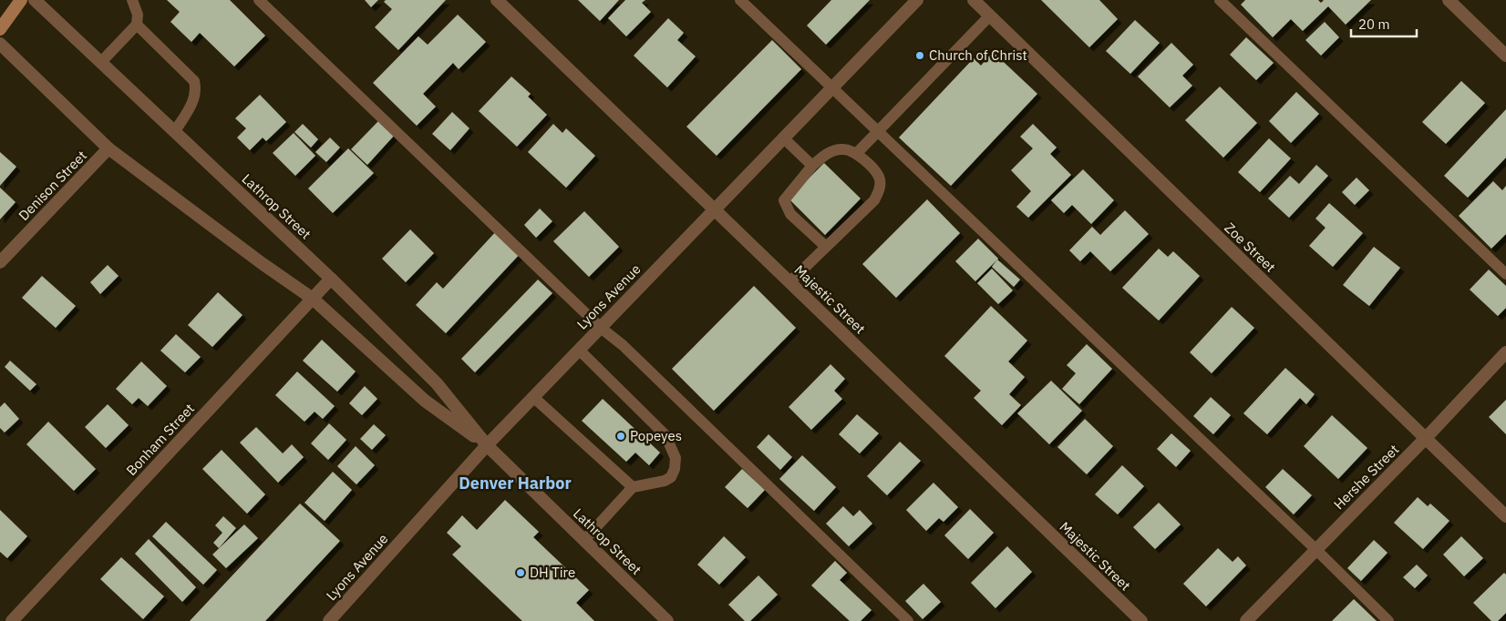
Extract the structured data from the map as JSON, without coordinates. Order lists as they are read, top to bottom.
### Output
{
  "streets": {
    "street": [
      "Denison Street",
      "Lathrop Street",
      "Zoe Street",
      "Lyons Avenue",
      "Majestic Street",
      "Bonham Street",
      "Hershe Street"
    ]
  },
  "crossings": [
    ["Denison Street", "Lathrop Street"],
    ["Lathrop Street", "Lyons Avenue"],
    ["Lathrop Street", "Bonham Street"],
    ["Zoe Street", "Hershe Street"],
    ["Lyons Avenue", "Majestic Street"]
  ],
  "districts": ["Denver Harbor"],
  "places": ["Church of Christ", "Popeyes", "DH Tire"],
  "scale_bar": "20 m"
}
